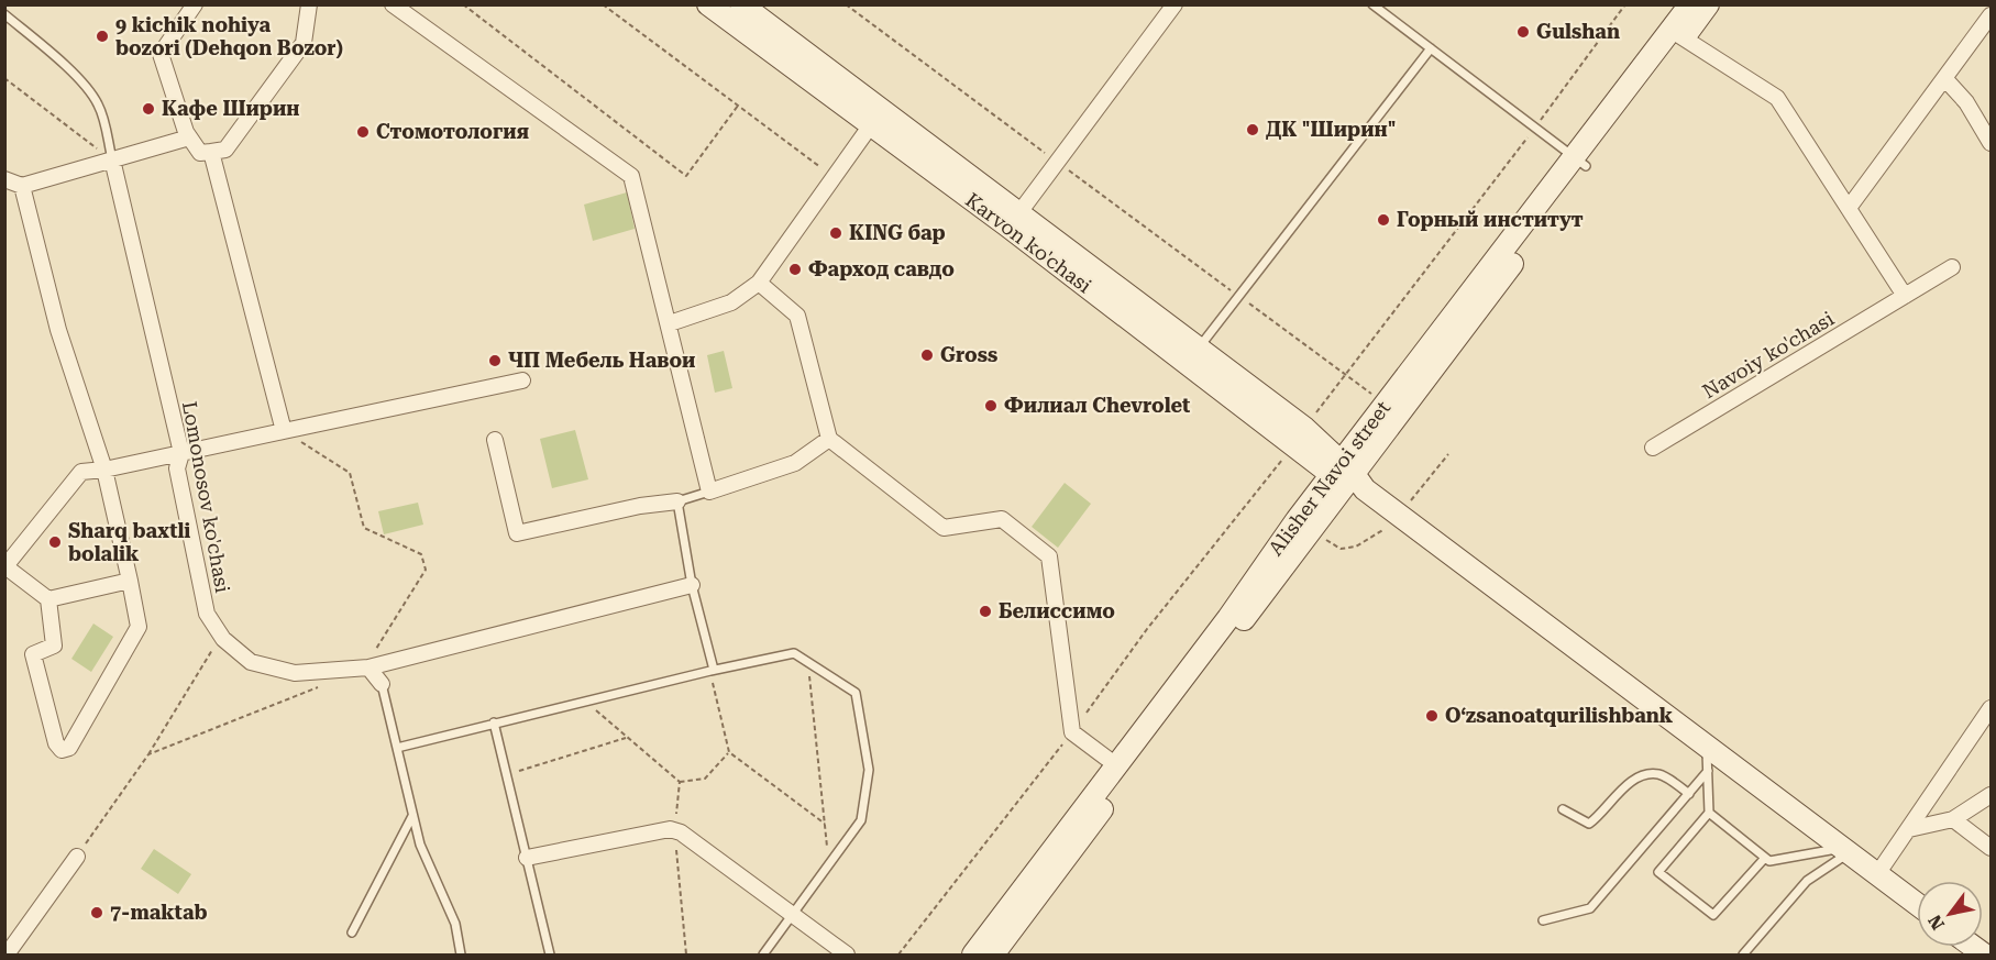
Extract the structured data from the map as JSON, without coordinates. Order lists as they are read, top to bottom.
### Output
{
  "streets": {
    "main road": ["Karvon ko'chasi", "Alisher Navoi street"],
    "street": ["Navoiy ko'chasi", "Lomonosov ko'chasi"]
  },
  "crossings": [
    ["Karvon ko'chasi", "Alisher Navoi street"]
  ],
  "places": [
    "Gulshan",
    "9 kichik nohiya bozori (Dehqon Bozor)",
    "Кафе Ширин",
    "ДК \"Ширин\"",
    "Стомотология",
    "Горный институт",
    "KING бар",
    "Фарход савдо",
    "Gross",
    "ЧП Мебель Навои",
    "Филиал Chevrolet",
    "Sharq baxtli bolalik",
    "Белиссимо",
    "Oʻzsanoatqurilishbank",
    "7-maktab"
  ],
  "north": "bottom left"
}
